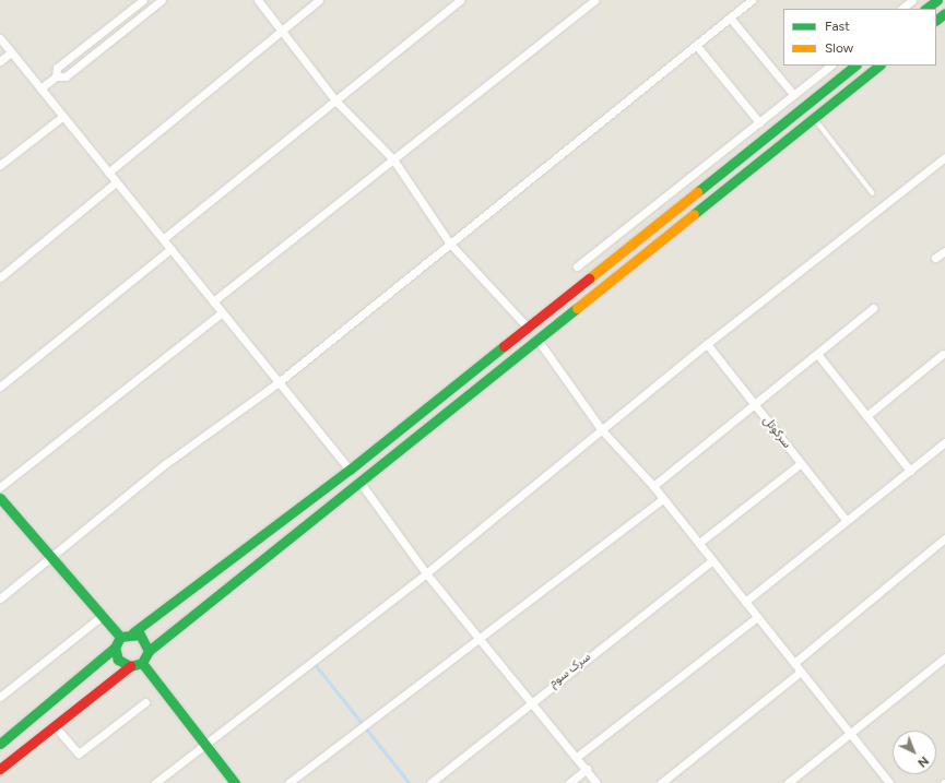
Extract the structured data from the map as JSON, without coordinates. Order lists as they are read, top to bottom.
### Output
{
  "streets": {
    "street": ["سرکوتل", "سرک سوم"]
  },
  "legend": ["Fast", "Slow"],
  "north": "bottom right"
}
